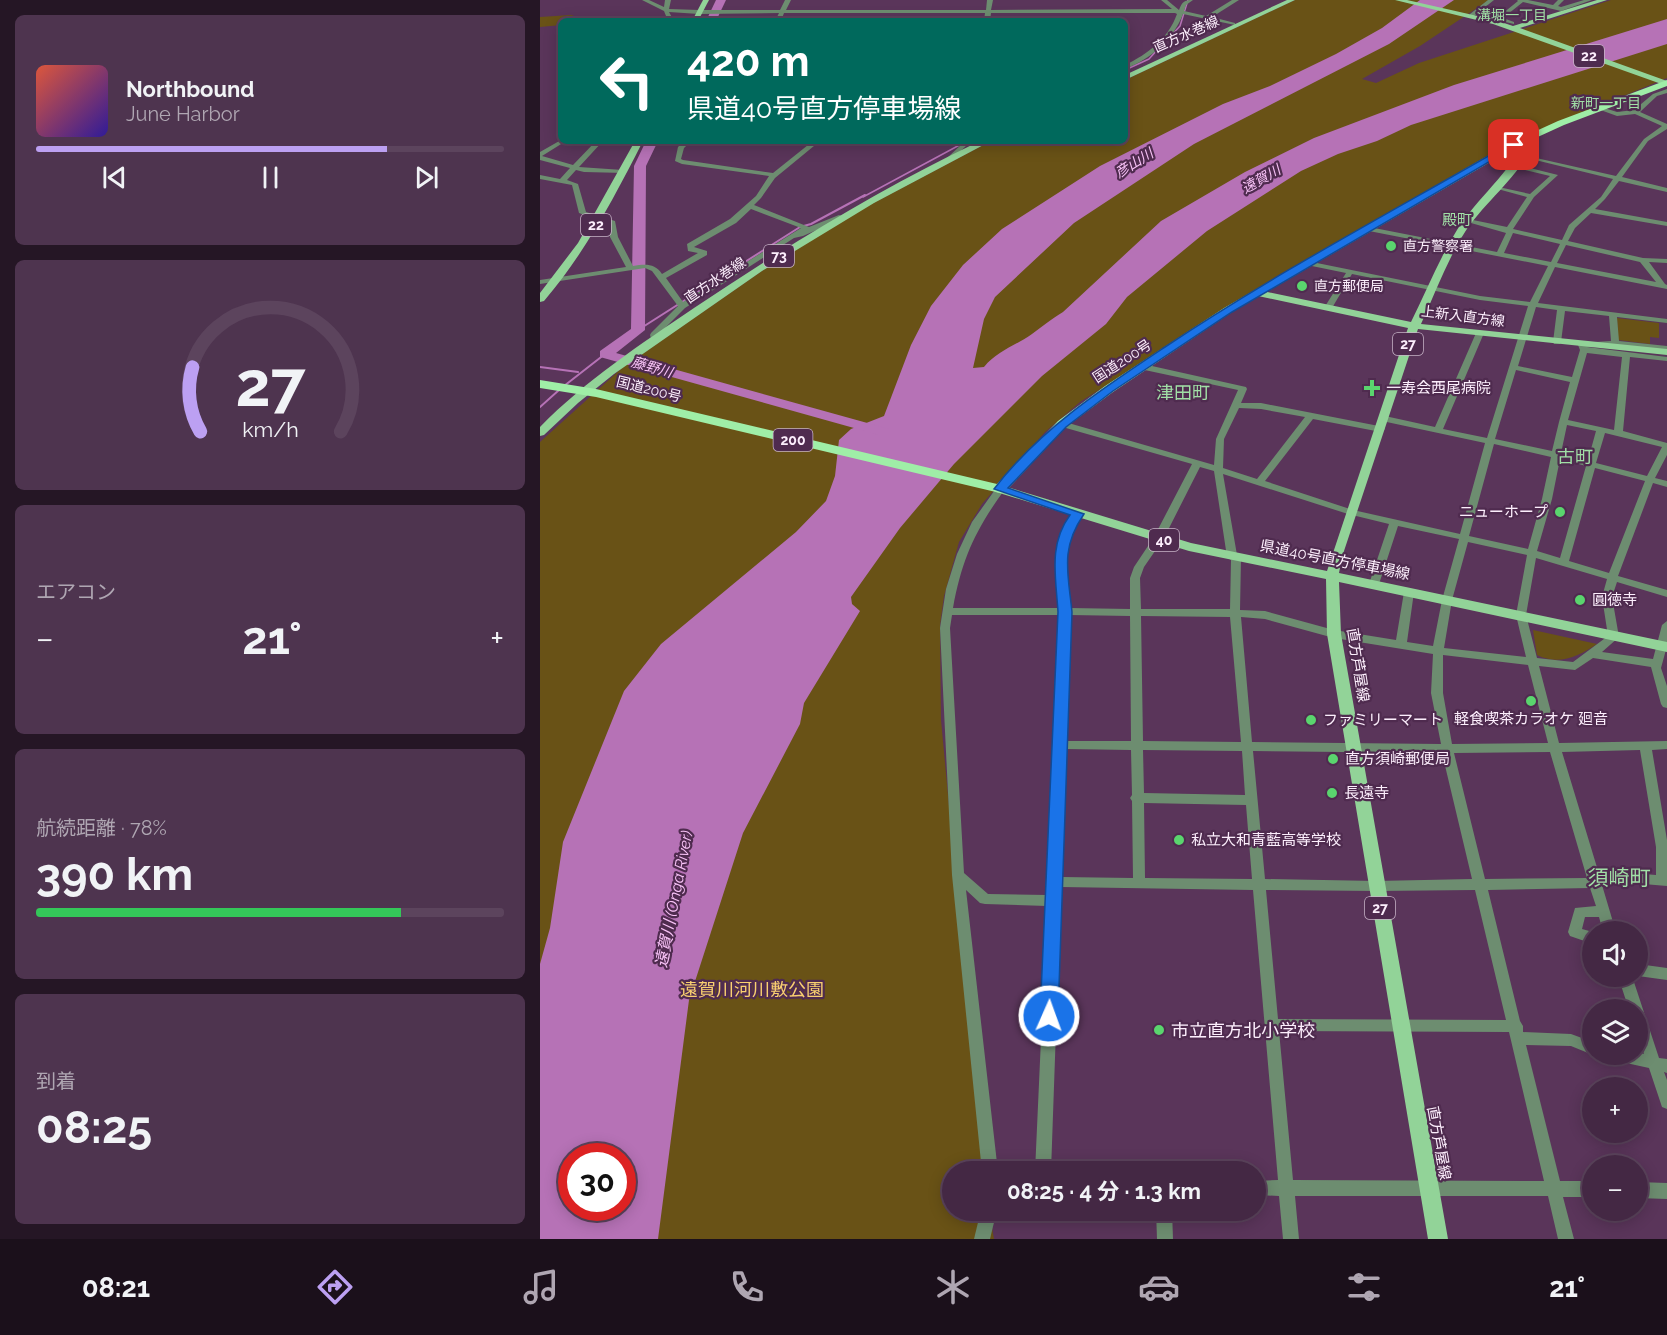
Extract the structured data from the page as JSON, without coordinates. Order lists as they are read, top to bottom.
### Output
{
  "streets": {
    "highway": ["国道200号", "200"],
    "main road": [
      "直方水巻線",
      "22",
      "73",
      "上新入直方線",
      "27",
      "40",
      "県道40号直方停車場線",
      "直方芦屋線"
    ]
  },
  "crossings": [
    ["直方水巻線", "国道200号"],
    ["22", "国道200号"],
    ["上新入直方線", "国道200号"],
    ["上新入直方線", "直方芦屋線"],
    ["国道200号", "県道40号直方停車場線"],
    ["国道200号", "直方芦屋線"],
    ["県道40号直方停車場線", "直方芦屋線"]
  ],
  "districts": [
    "溝堀一丁目",
    "新町一丁目",
    "殿町",
    "津田町",
    "古町",
    "須崎町"
  ],
  "water": [
    "彦山川",
    "遠賀川",
    "藤野川",
    "遠賀川 (Onga River)"
  ],
  "parks": ["遠賀川河川敷公園"],
  "places": {
    "other": [
      "直方警察署",
      "直方郵便局",
      "ニューホープ",
      "圓徳寺",
      "軽食喫茶カラオケ 廻音",
      "ファミリーマート",
      "直方須崎郵便局",
      "長遠寺",
      "私立大和青藍高等学校",
      "市立直方北小学校"
    ],
    "health": ["一寿会西尾病院"]
  },
  "page": {
    "turn": ["420 m", "県道40号直方停車場線"],
    "song": ["Northbound", "June Harbor"],
    "tile": [
      "エアコン",
      ["航続距離 · 78%", "390 km"],
      ["到着", "08:25"]
    ],
    "heat": ["−", "21°", "+"],
    "map_buttons": ["+", "−"],
    "limit": "30",
    "trip": "08:25 · 4 分 · 1.3 km",
    "tabs": ["08:21", "21°"],
    "gauge": ["27", "km/h"]
  }
}
